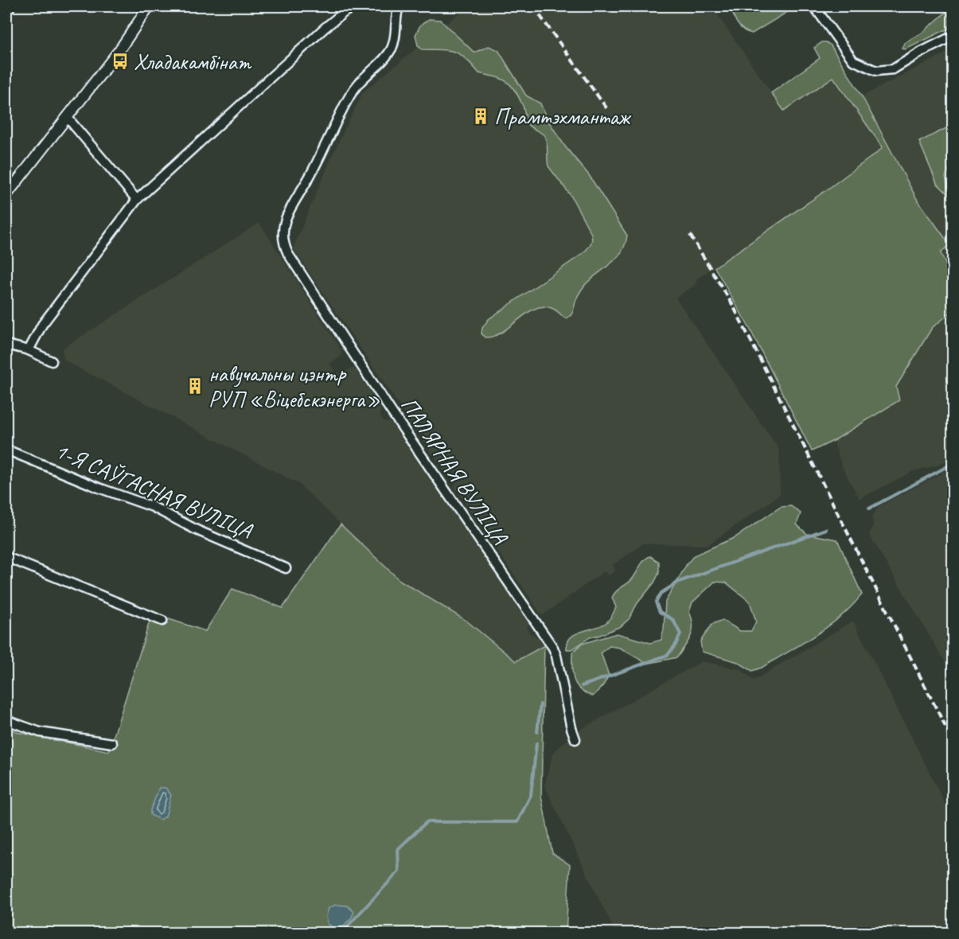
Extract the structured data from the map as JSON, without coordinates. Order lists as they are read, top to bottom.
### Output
{
  "streets": {
    "street": ["ПАЛЯРНАЯ ВУЛІЦА", "1-Я САЎГАСНАЯ ВУЛІЦА"]
  },
  "places": {
    "bus stop": ["Хладакамбінат"],
    "building": ["Прамтэхмантаж", "навучальны цэнтр РУП «Віцебскэнерга»"]
  }
}
